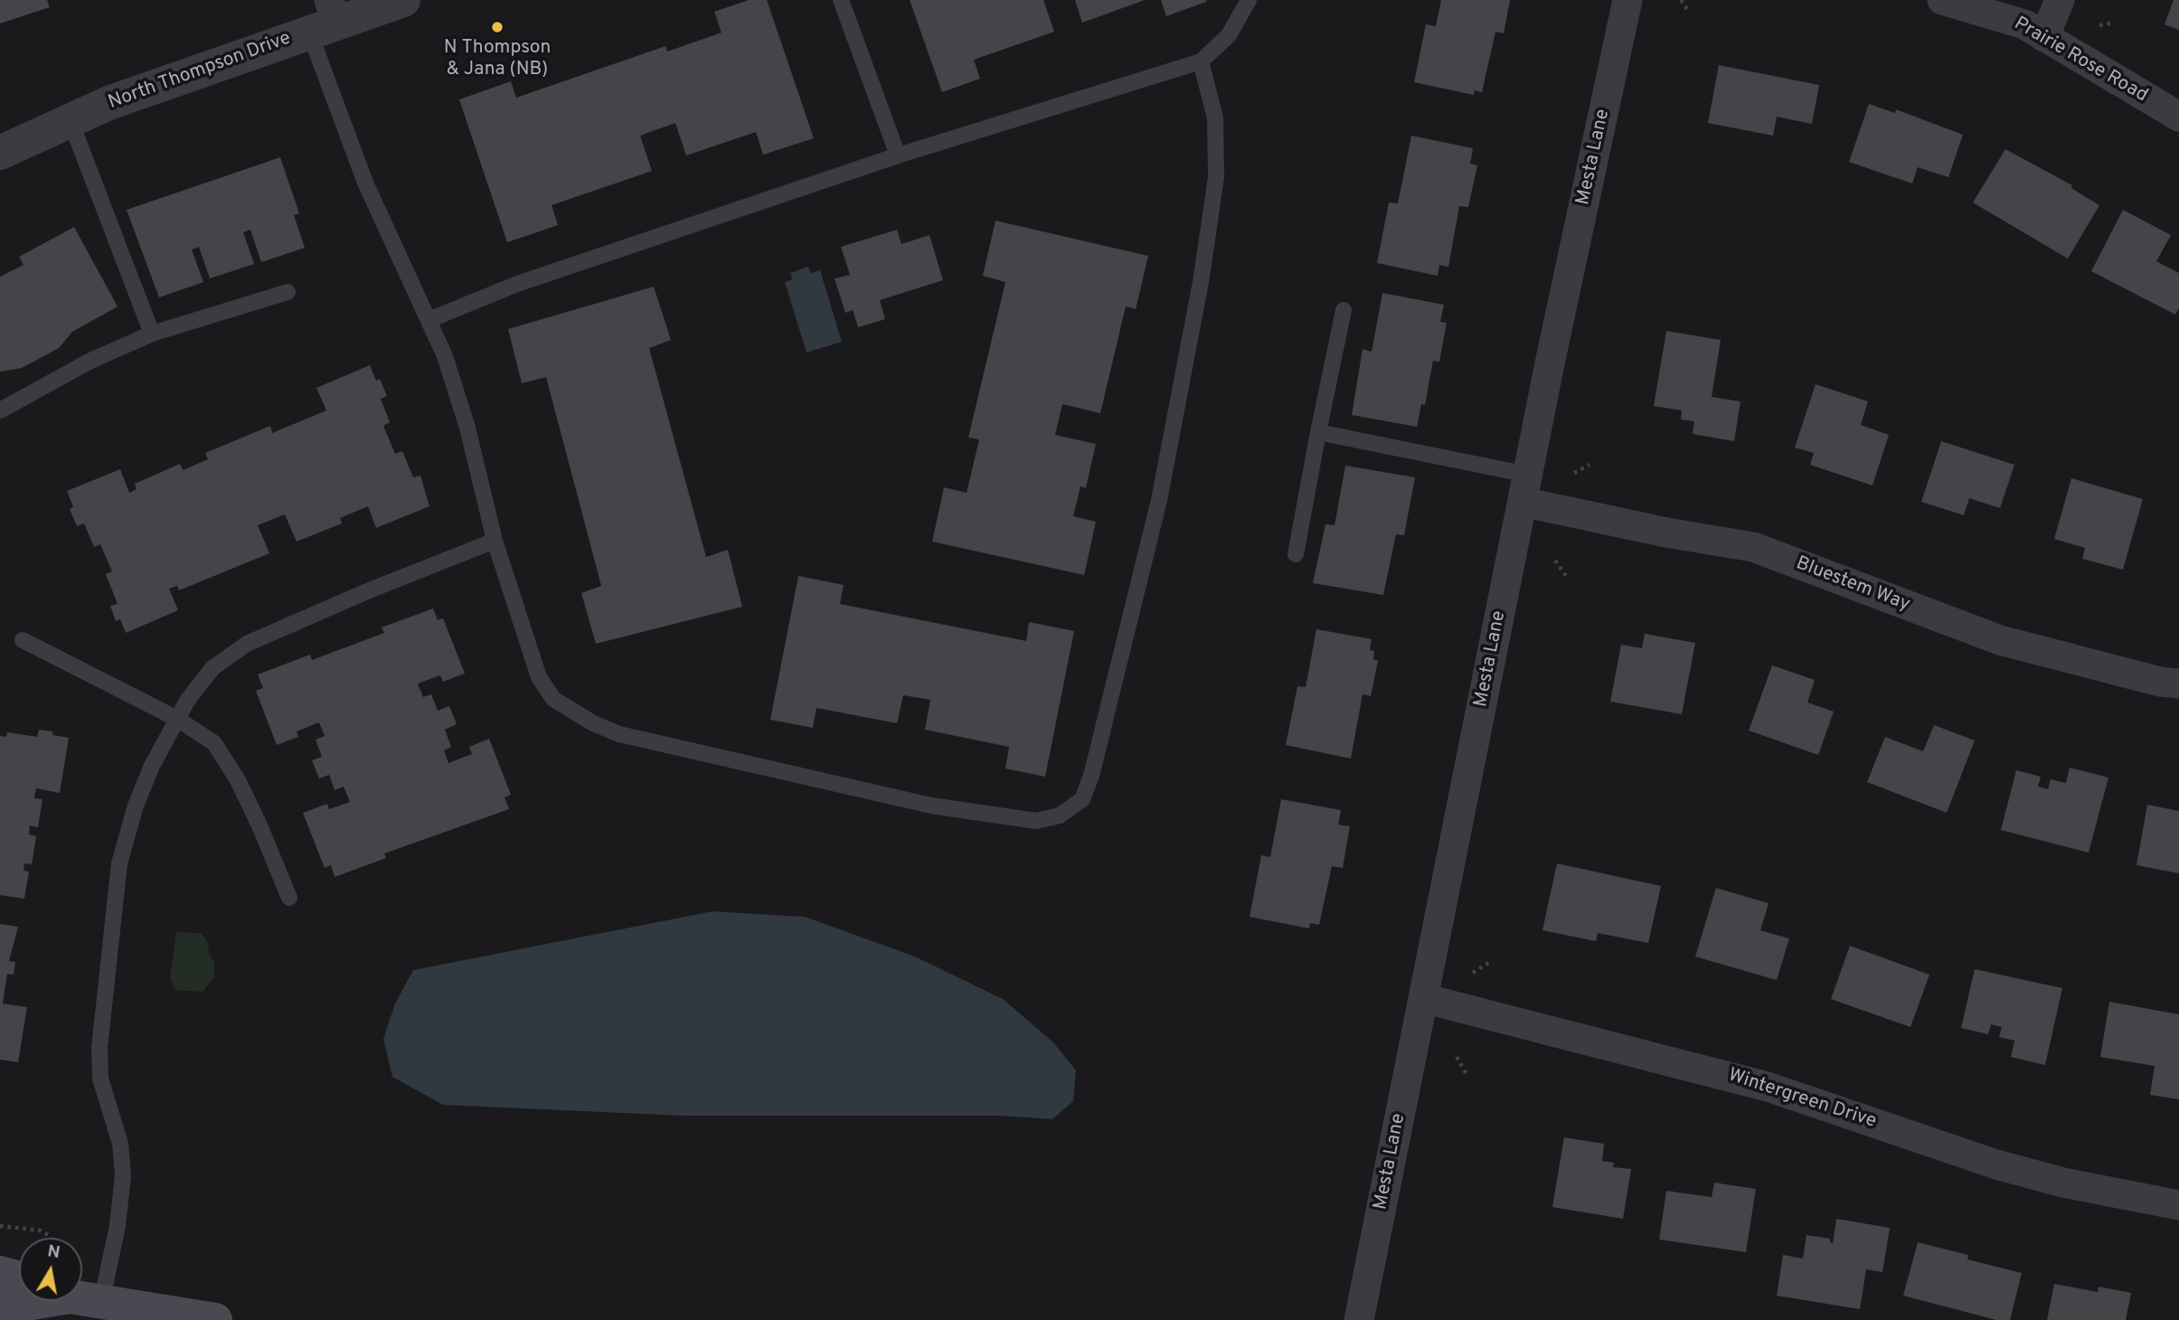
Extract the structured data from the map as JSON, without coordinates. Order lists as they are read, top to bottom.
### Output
{
  "streets": {
    "street": [
      "Prairie Rose Road",
      "North Thompson Drive",
      "Mesta Lane",
      "Bluestem Way",
      "Wintergreen Drive"
    ]
  },
  "crossings": [
    ["Mesta Lane", "Bluestem Way"],
    ["Mesta Lane", "Wintergreen Drive"]
  ],
  "places": ["N Thompson & Jana (NB)"],
  "north": "top"
}
